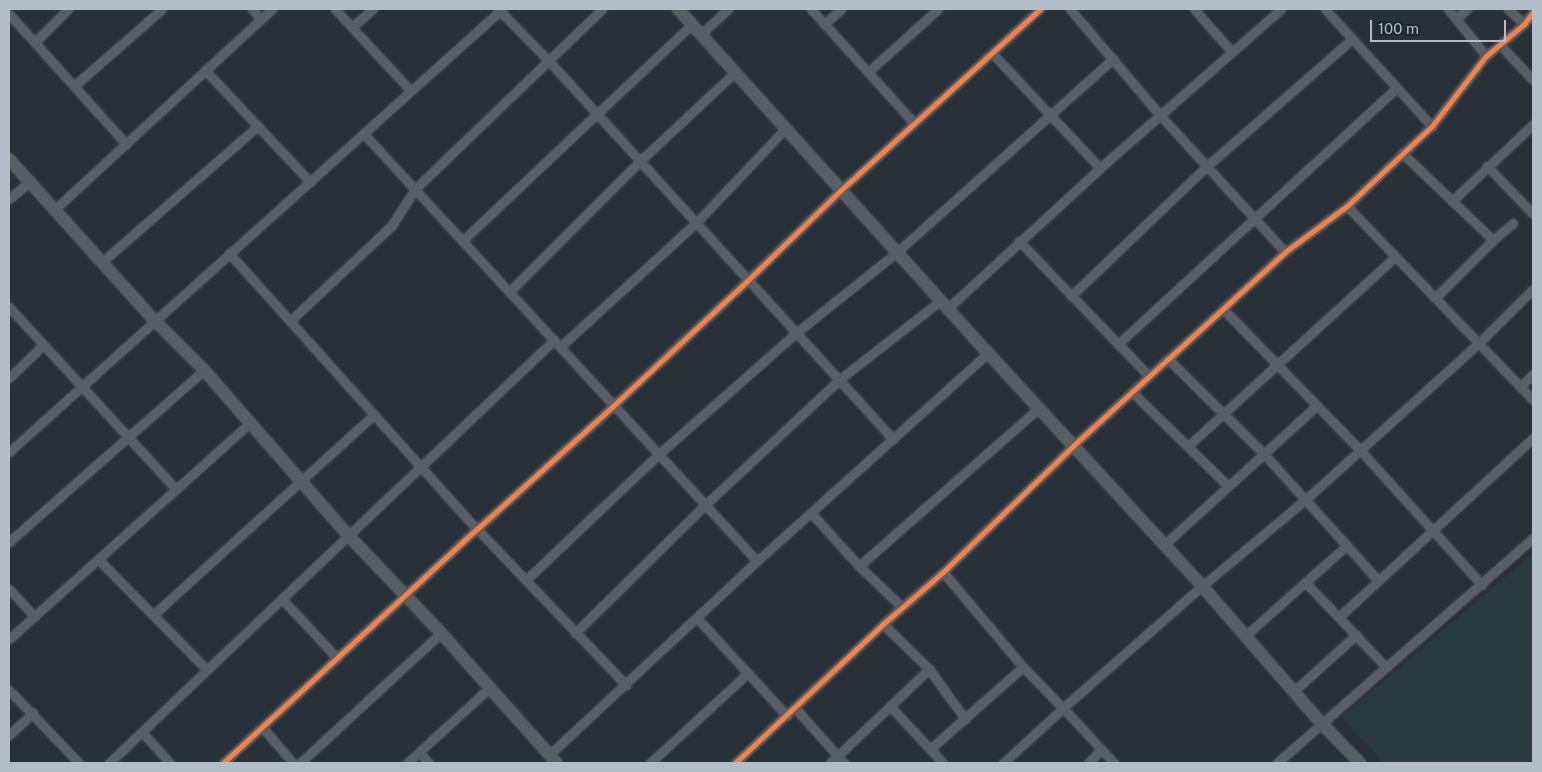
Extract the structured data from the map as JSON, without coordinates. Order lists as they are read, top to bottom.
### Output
{
  "scale_bar": "100 m"
}
